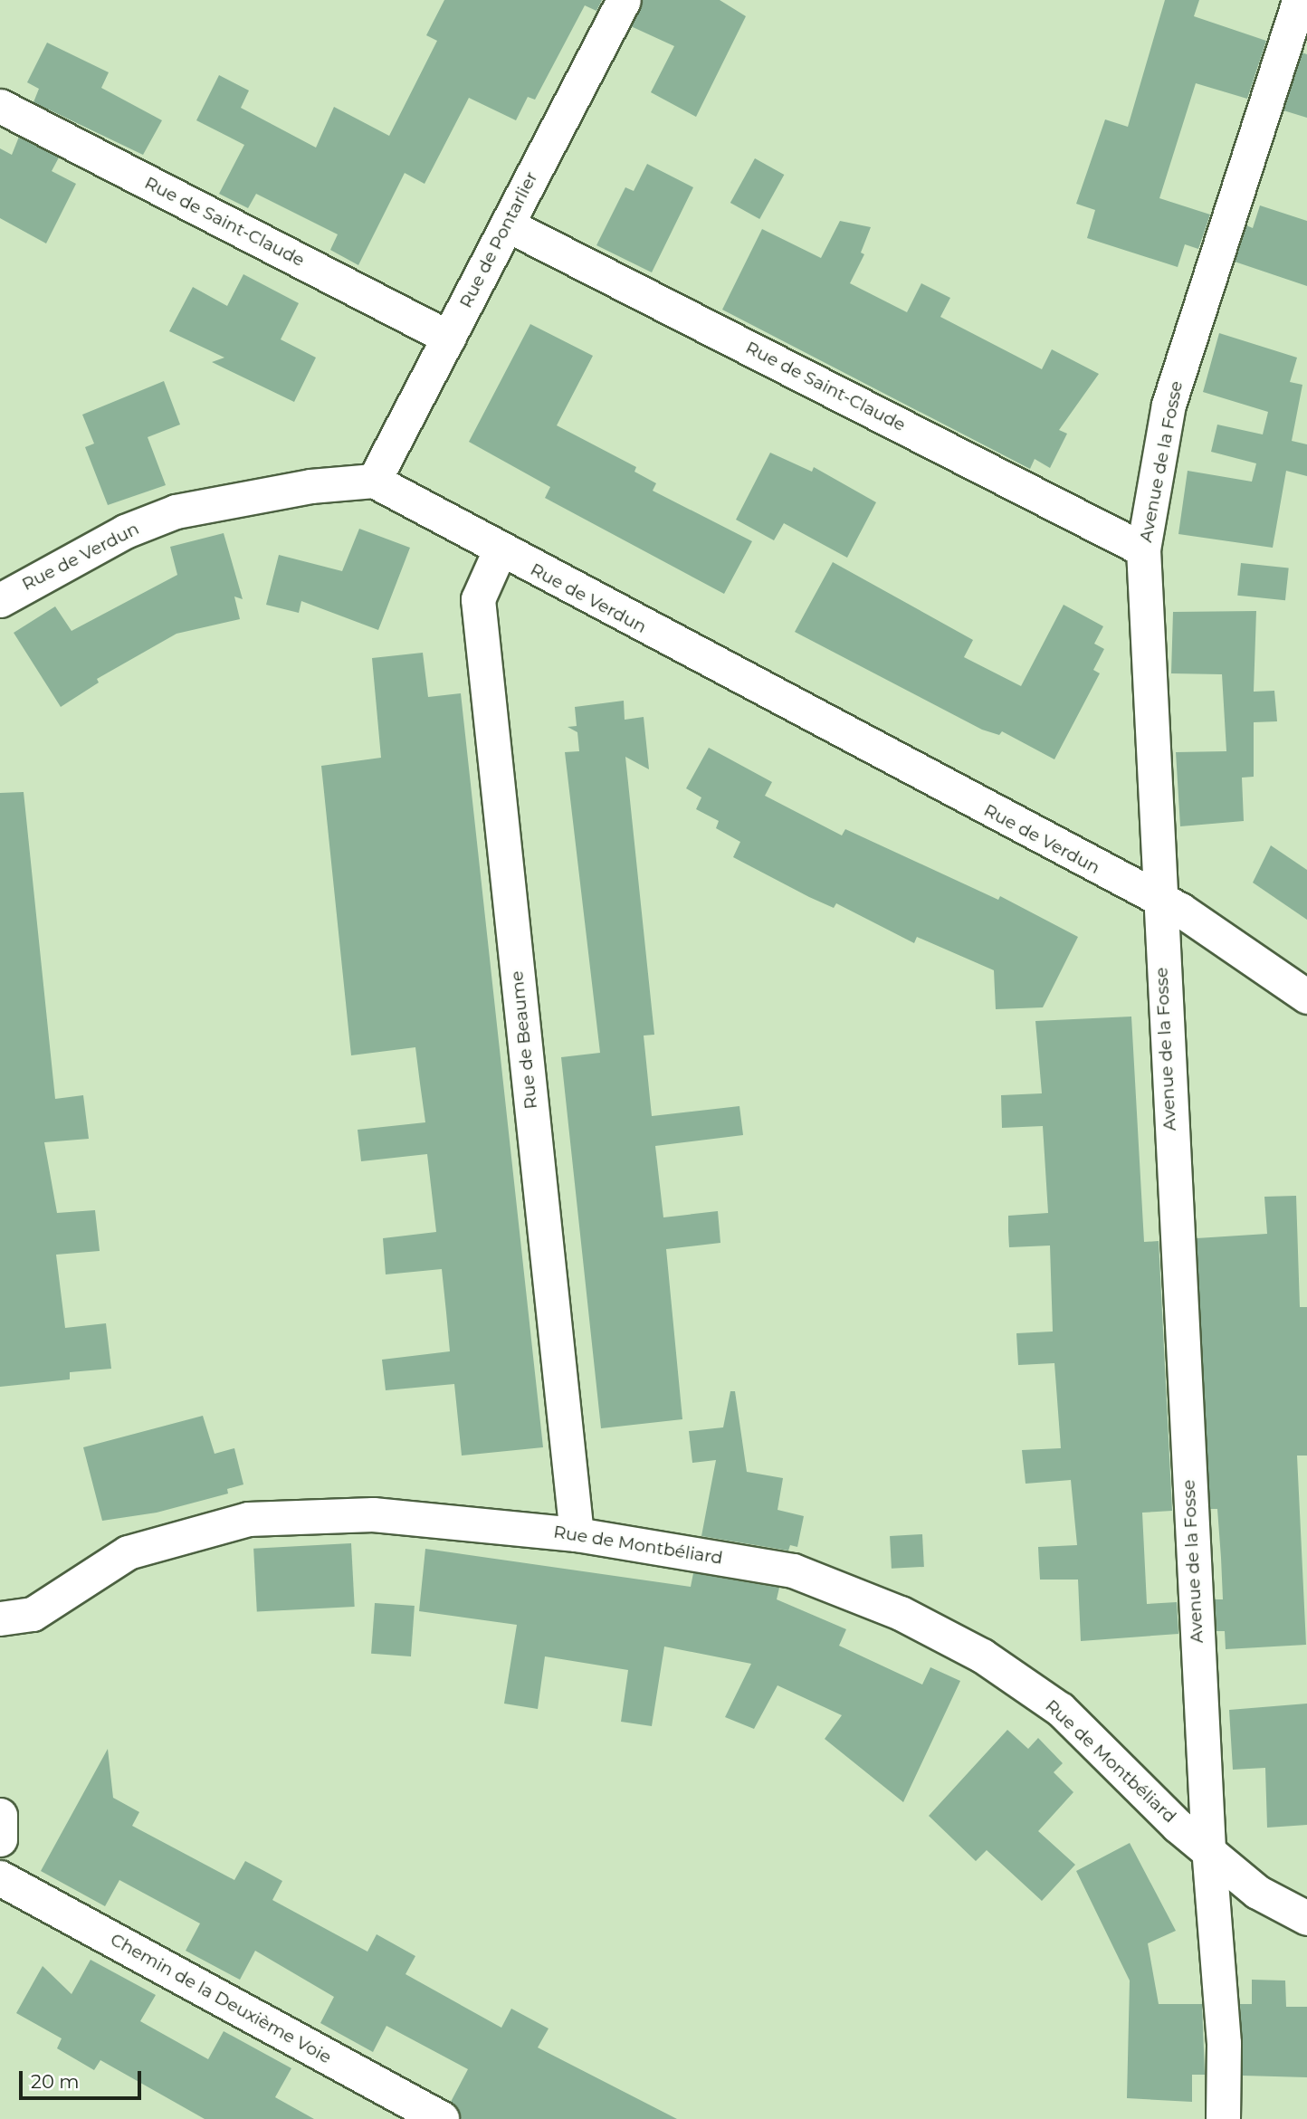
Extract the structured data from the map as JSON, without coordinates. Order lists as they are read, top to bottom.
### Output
{
  "streets": {
    "street": [
      "Rue de Saint-Claude",
      "Rue de Pontarlier",
      "Avenue de la Fosse",
      "Rue de Verdun",
      "Rue de Beaume",
      "Rue de Montbéliard",
      "Chemin de la Deuxième Voie"
    ]
  },
  "crossings": [
    ["Rue de Saint-Claude", "Rue de Pontarlier"],
    ["Rue de Saint-Claude", "Avenue de la Fosse"],
    ["Rue de Pontarlier", "Rue de Verdun"],
    ["Avenue de la Fosse", "Rue de Verdun"],
    ["Avenue de la Fosse", "Rue de Montbéliard"],
    ["Rue de Verdun", "Rue de Beaume"],
    ["Rue de Beaume", "Rue de Montbéliard"]
  ],
  "scale_bar": "20 m"
}
